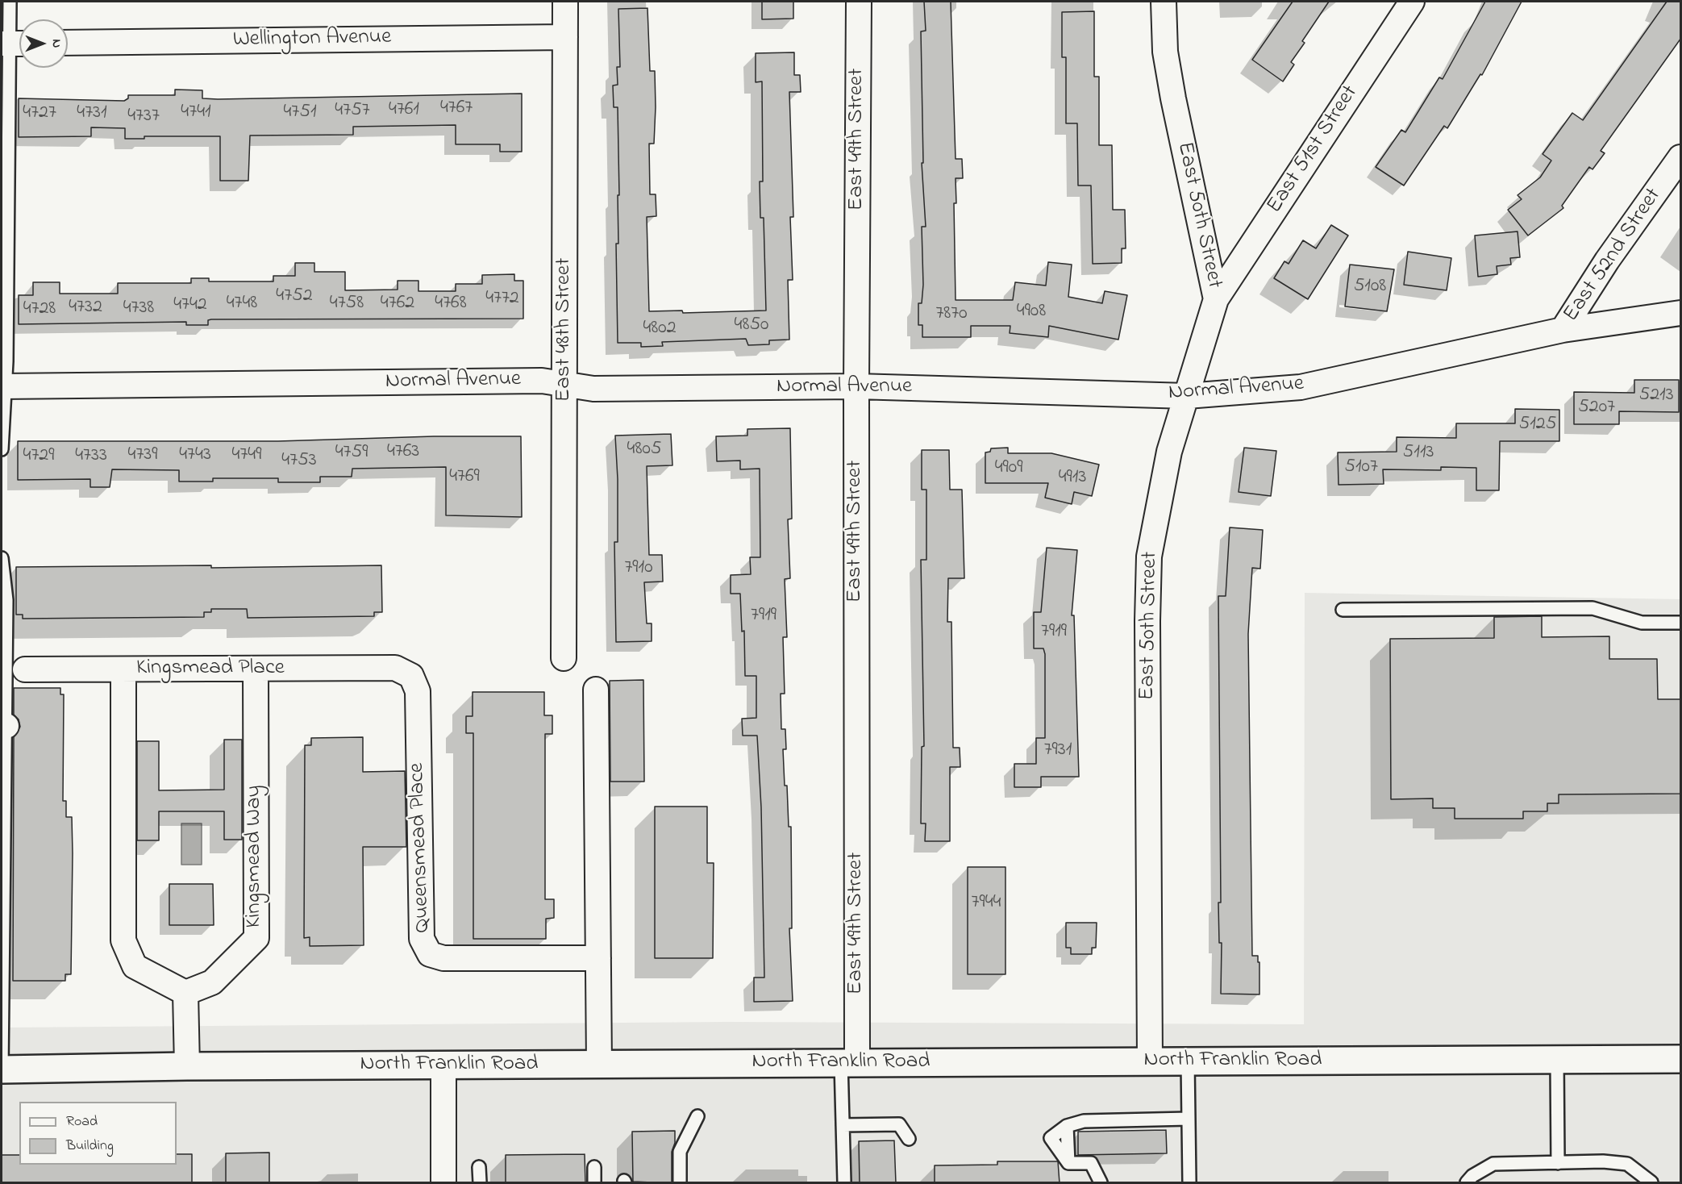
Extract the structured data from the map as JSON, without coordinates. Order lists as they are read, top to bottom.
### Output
{
  "streets": {
    "main road": ["North Franklin Road"],
    "street": [
      "Wellington Avenue",
      "East 49th Street",
      "East 51st Street",
      "East 50th Street",
      "East 52nd Street",
      "East 48th Street",
      "Normal Avenue",
      "Kingsmead Place",
      "Queensmead Place",
      "Kingsmead Way"
    ]
  },
  "crossings": [
    ["Wellington Avenue", "East 48th Street"],
    ["East 49th Street", "Normal Avenue"],
    ["East 49th Street", "North Franklin Road"],
    ["East 51st Street", "East 50th Street"],
    ["East 50th Street", "Normal Avenue"],
    ["East 50th Street", "North Franklin Road"],
    ["East 52nd Street", "Normal Avenue"],
    ["East 48th Street", "Normal Avenue"],
    ["Kingsmead Place", "Queensmead Place"],
    ["Kingsmead Place", "Kingsmead Way"]
  ],
  "house_numbers": [
    "4767",
    "4761",
    "4757",
    "4741",
    "4751",
    "4727",
    "4731",
    "4737",
    "5108",
    "4752",
    "4772",
    "4748",
    "4758",
    "4762",
    "4768",
    "4742",
    "4732",
    "4738",
    "4728",
    "4908",
    "7870",
    "4850",
    "4802",
    "5213",
    "5207",
    "5125",
    "4805",
    "4763",
    "4759",
    "5113",
    "4739",
    "4743",
    "4749",
    "4729",
    "4733",
    "4753",
    "5107",
    "4909",
    "4769",
    "4913",
    "7910",
    "7919",
    "7919",
    "7931",
    "7944"
  ],
  "legend": ["Road", "Building"],
  "north": "right"
}
